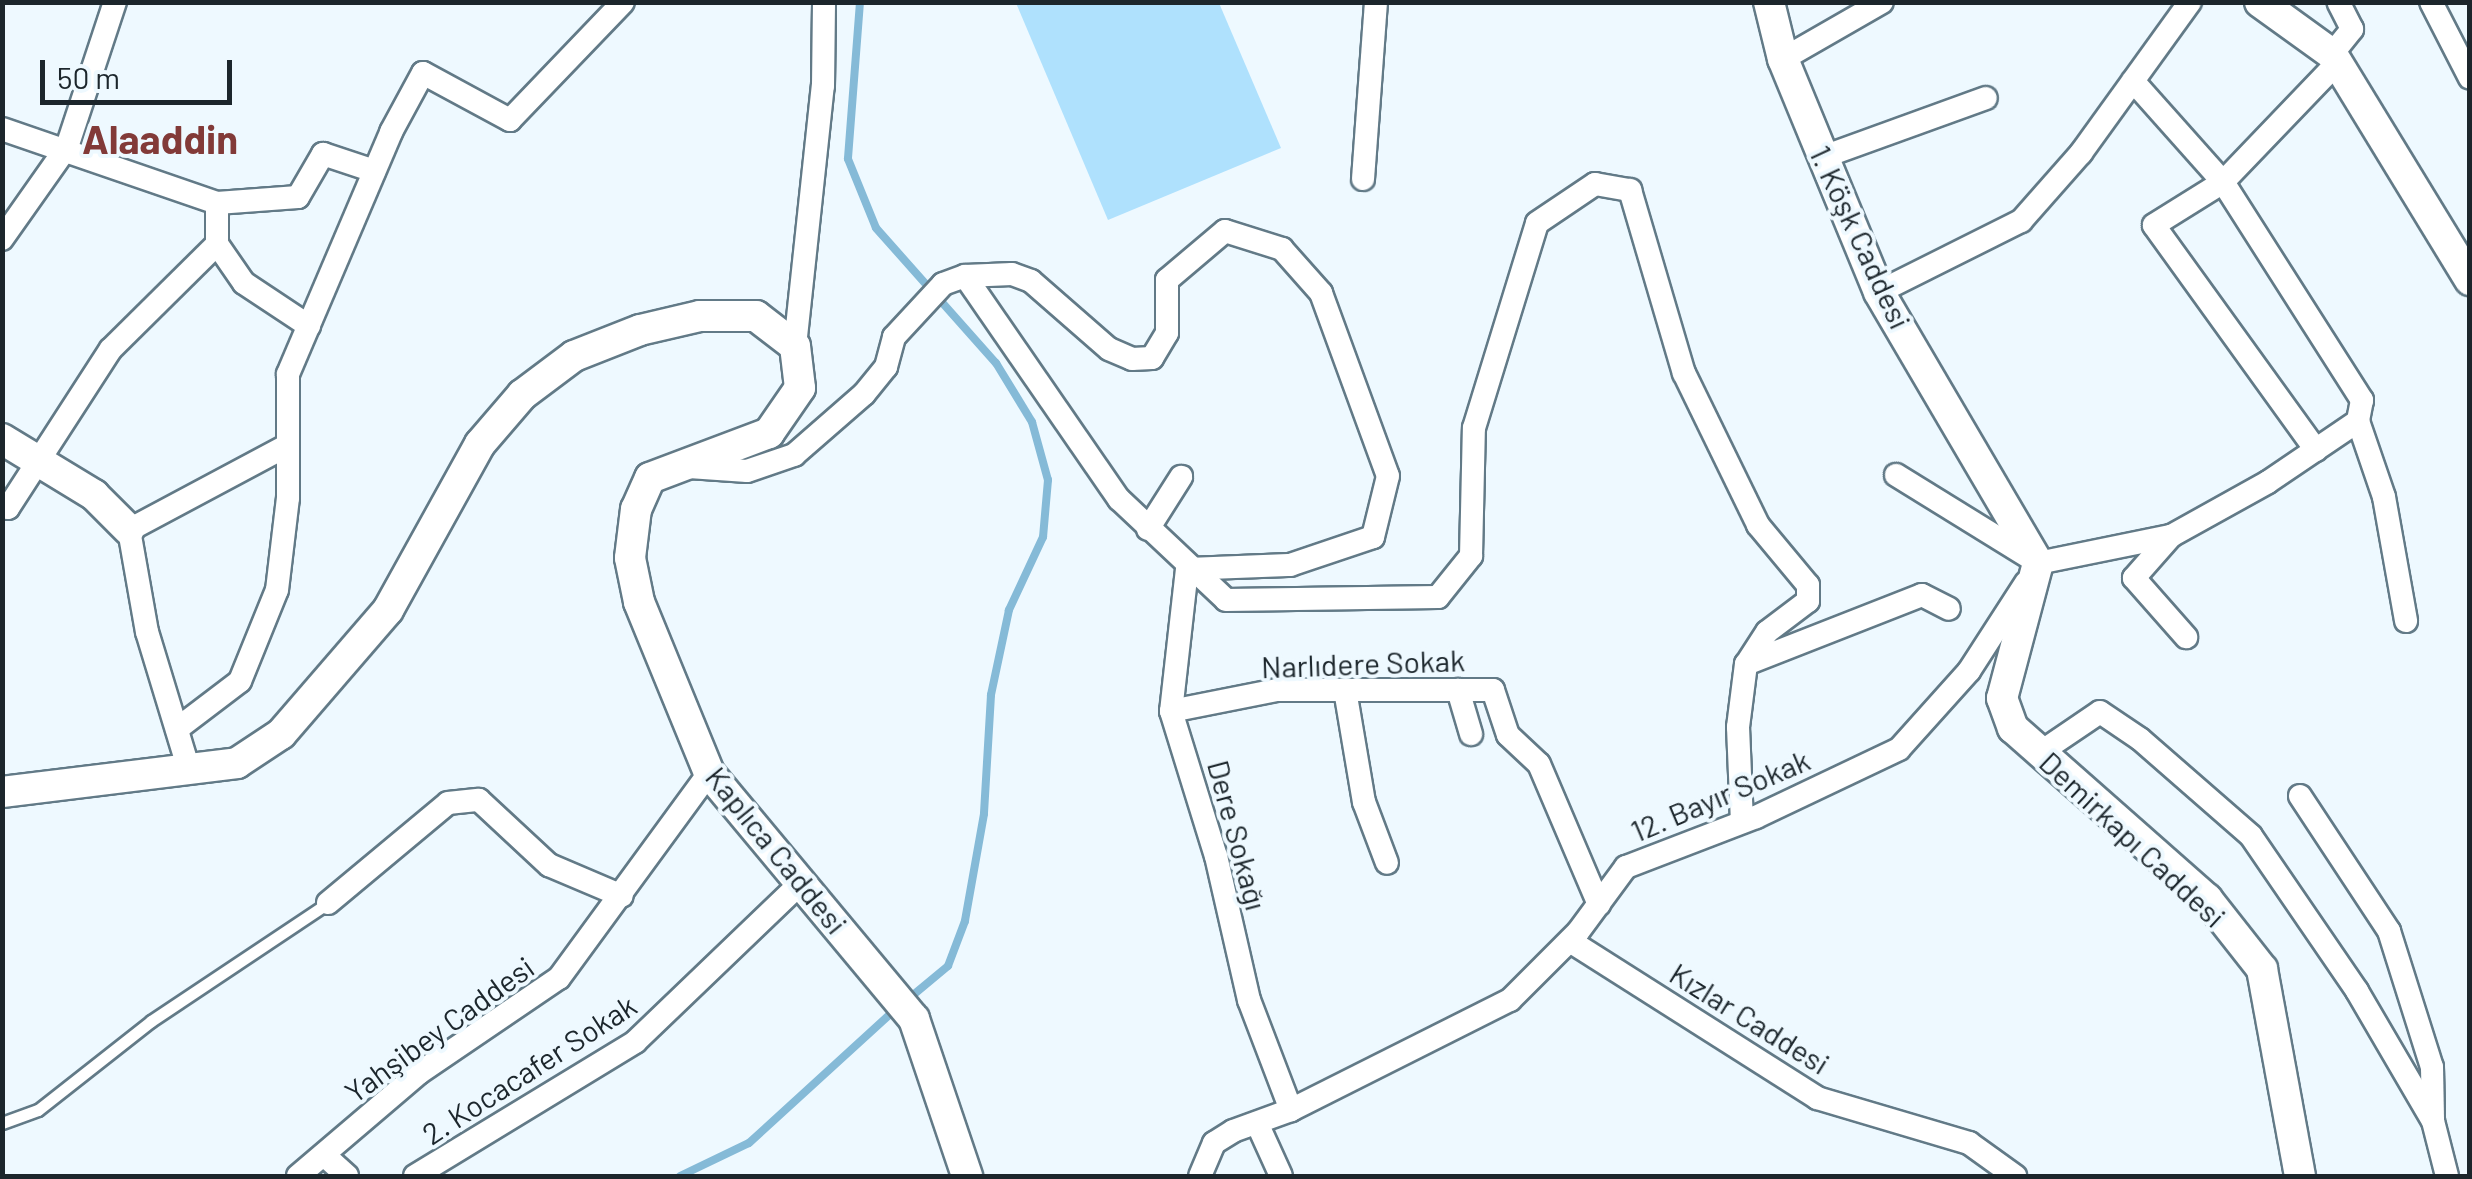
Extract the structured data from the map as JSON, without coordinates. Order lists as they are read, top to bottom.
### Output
{
  "streets": {
    "main road": ["1. Köşk Caddesi", "Demirkapı Caddesi", "Kaplıca Caddesi"],
    "street": [
      "Narlıdere Sokak",
      "12. Bayır Sokak",
      "Dere Sokağı",
      "Kızlar Caddesi",
      "Yahşibey Caddesi",
      "2. Kocacafer Sokak"
    ]
  },
  "crossings": [
    ["1. Köşk Caddesi", "12. Bayır Sokak"],
    ["1. Köşk Caddesi", "Demirkapı Caddesi"],
    ["Narlıdere Sokak", "12. Bayır Sokak"],
    ["Narlıdere Sokak", "Dere Sokağı"],
    ["12. Bayır Sokak", "Dere Sokağı"],
    ["12. Bayır Sokak", "Demirkapı Caddesi"],
    ["12. Bayır Sokak", "Kızlar Caddesi"],
    ["Kaplıca Caddesi", "Yahşibey Caddesi"],
    ["Kaplıca Caddesi", "2. Kocacafer Sokak"]
  ],
  "districts": ["Alaaddin"],
  "scale_bar": "50 m"
}
